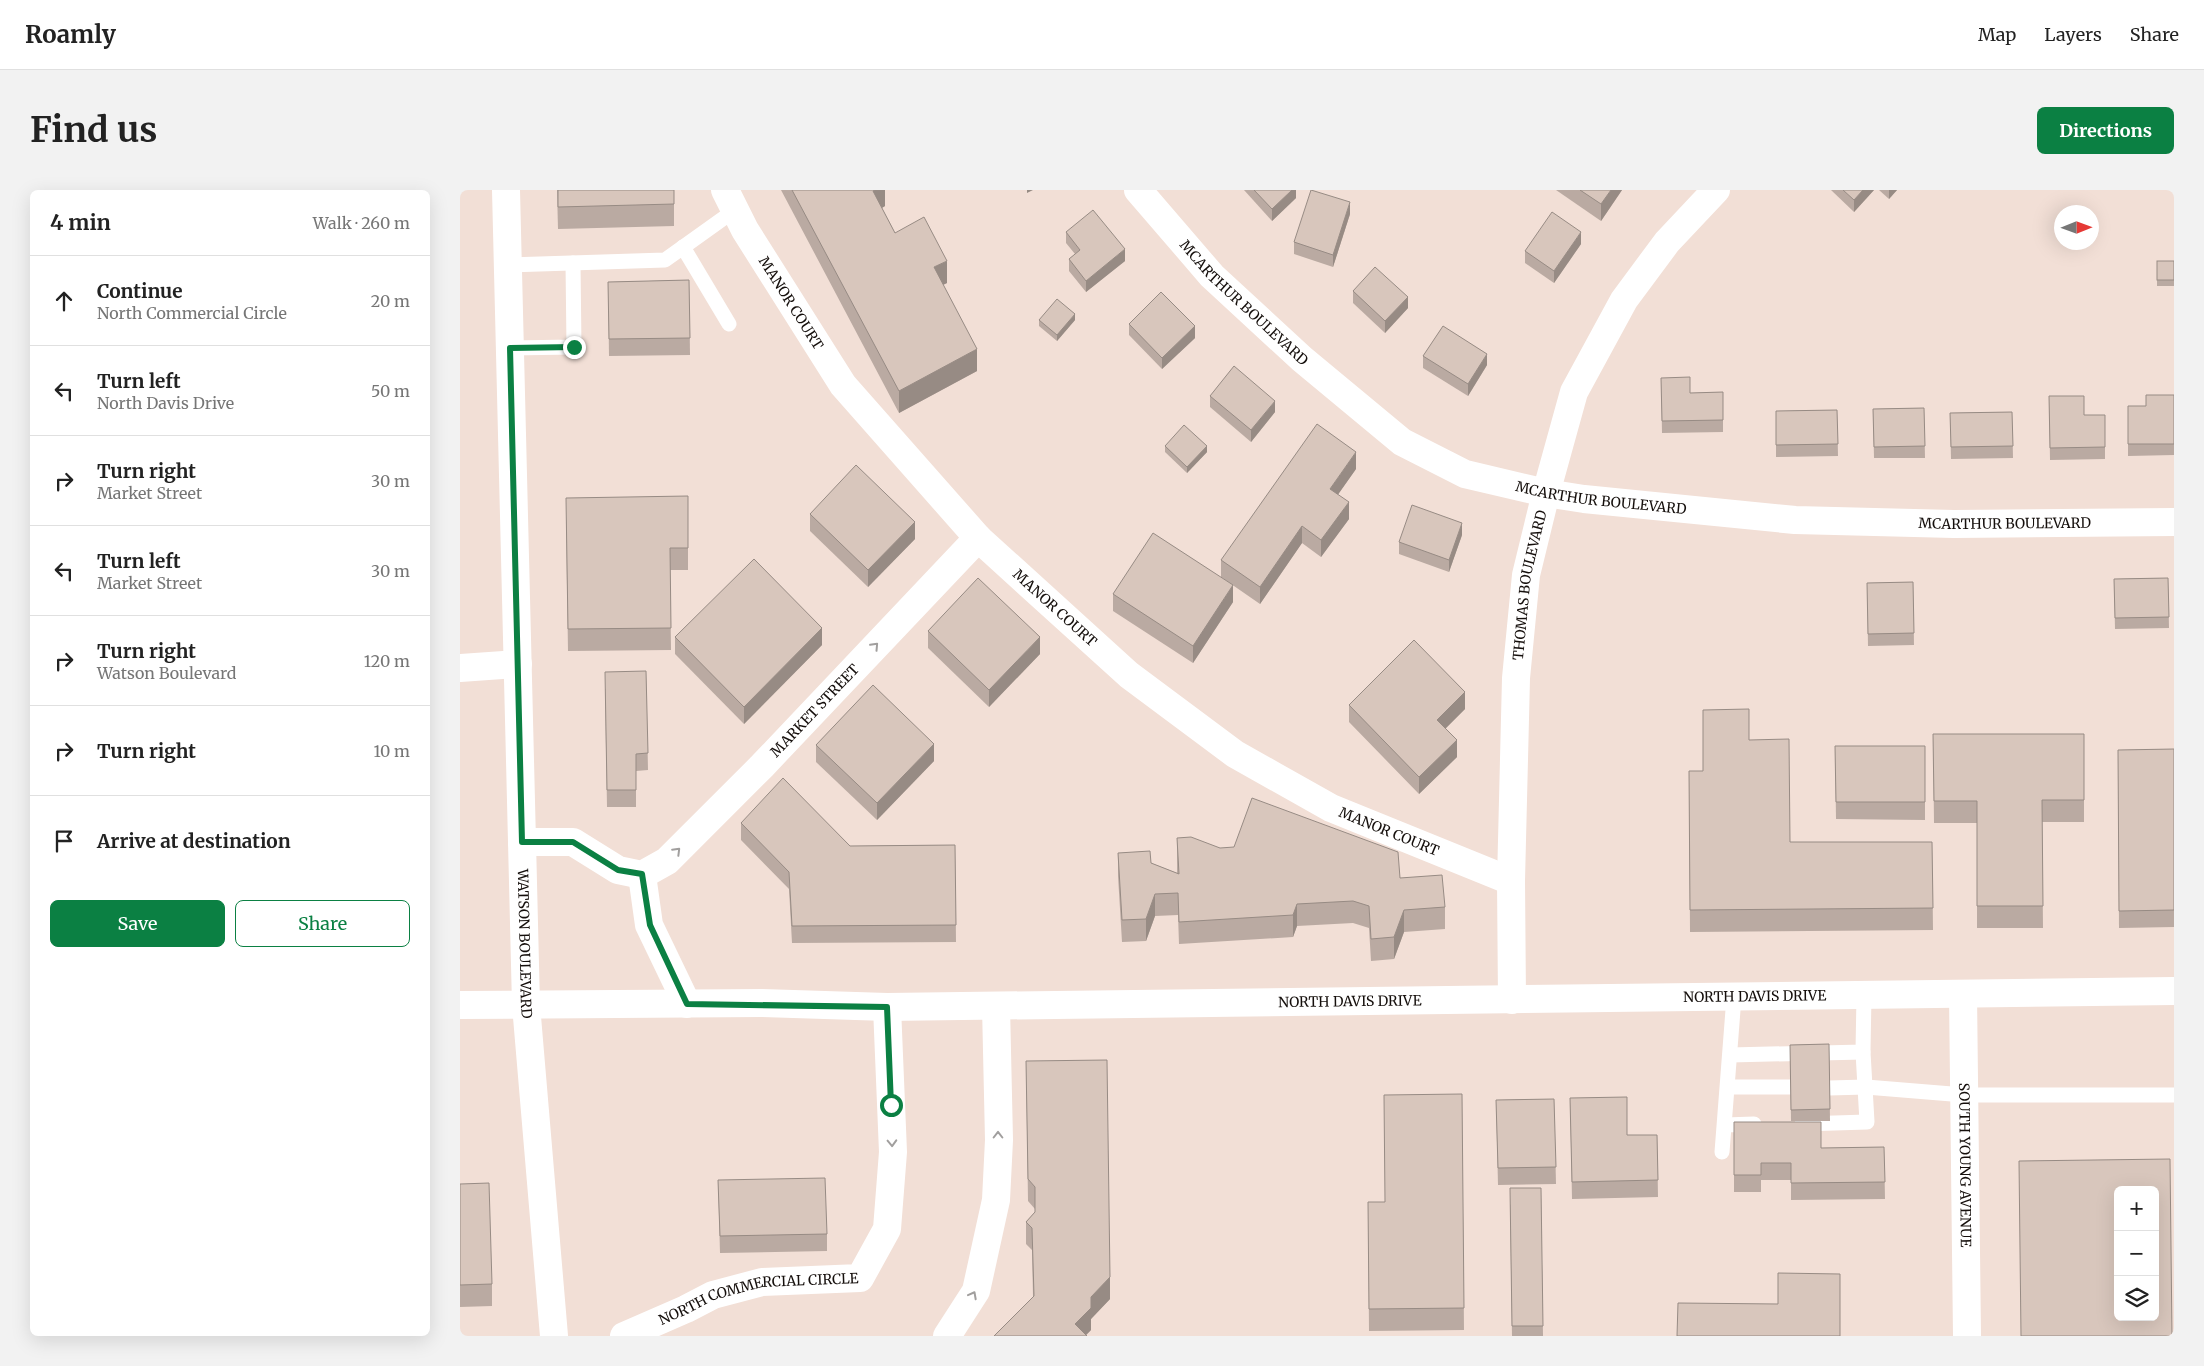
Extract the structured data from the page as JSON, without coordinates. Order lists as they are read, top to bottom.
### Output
{
  "streets": {
    "street": [
      "MCARTHUR BOULEVARD",
      "MANOR COURT",
      "THOMAS BOULEVARD",
      "MARKET STREET",
      "WATSON BOULEVARD",
      "NORTH DAVIS DRIVE",
      "SOUTH YOUNG AVENUE",
      "NORTH COMMERCIAL CIRCLE"
    ]
  },
  "crossings": [
    ["MCARTHUR BOULEVARD", "THOMAS BOULEVARD"],
    ["MANOR COURT", "THOMAS BOULEVARD"],
    ["MANOR COURT", "MARKET STREET"],
    ["THOMAS BOULEVARD", "NORTH DAVIS DRIVE"],
    ["WATSON BOULEVARD", "NORTH DAVIS DRIVE"],
    ["NORTH DAVIS DRIVE", "SOUTH YOUNG AVENUE"],
    ["NORTH DAVIS DRIVE", "NORTH COMMERCIAL CIRCLE"]
  ],
  "one_way": ["MARKET STREET", "NORTH COMMERCIAL CIRCLE"],
  "north": "right",
  "page": {
    "header": "Roamly",
    "nav": ["Map", "Layers", "Share"],
    "buttons": [
      "Directions",
      ["Save", "Share"]
    ],
    "title": "Find us",
    "heading": ["4 min", "Walk · 260 m"],
    "list": [
      ["Continue", "North Commercial Circle", "20 m"],
      ["Turn left", "North Davis Drive", "50 m"],
      ["Turn right", "Market Street", "30 m"],
      ["Turn left", "Market Street", "30 m"],
      ["Turn right", "Watson Boulevard", "120 m"],
      ["Turn right", "10 m"],
      "Arrive at destination"
    ],
    "map_buttons": ["+", "−"]
  }
}
